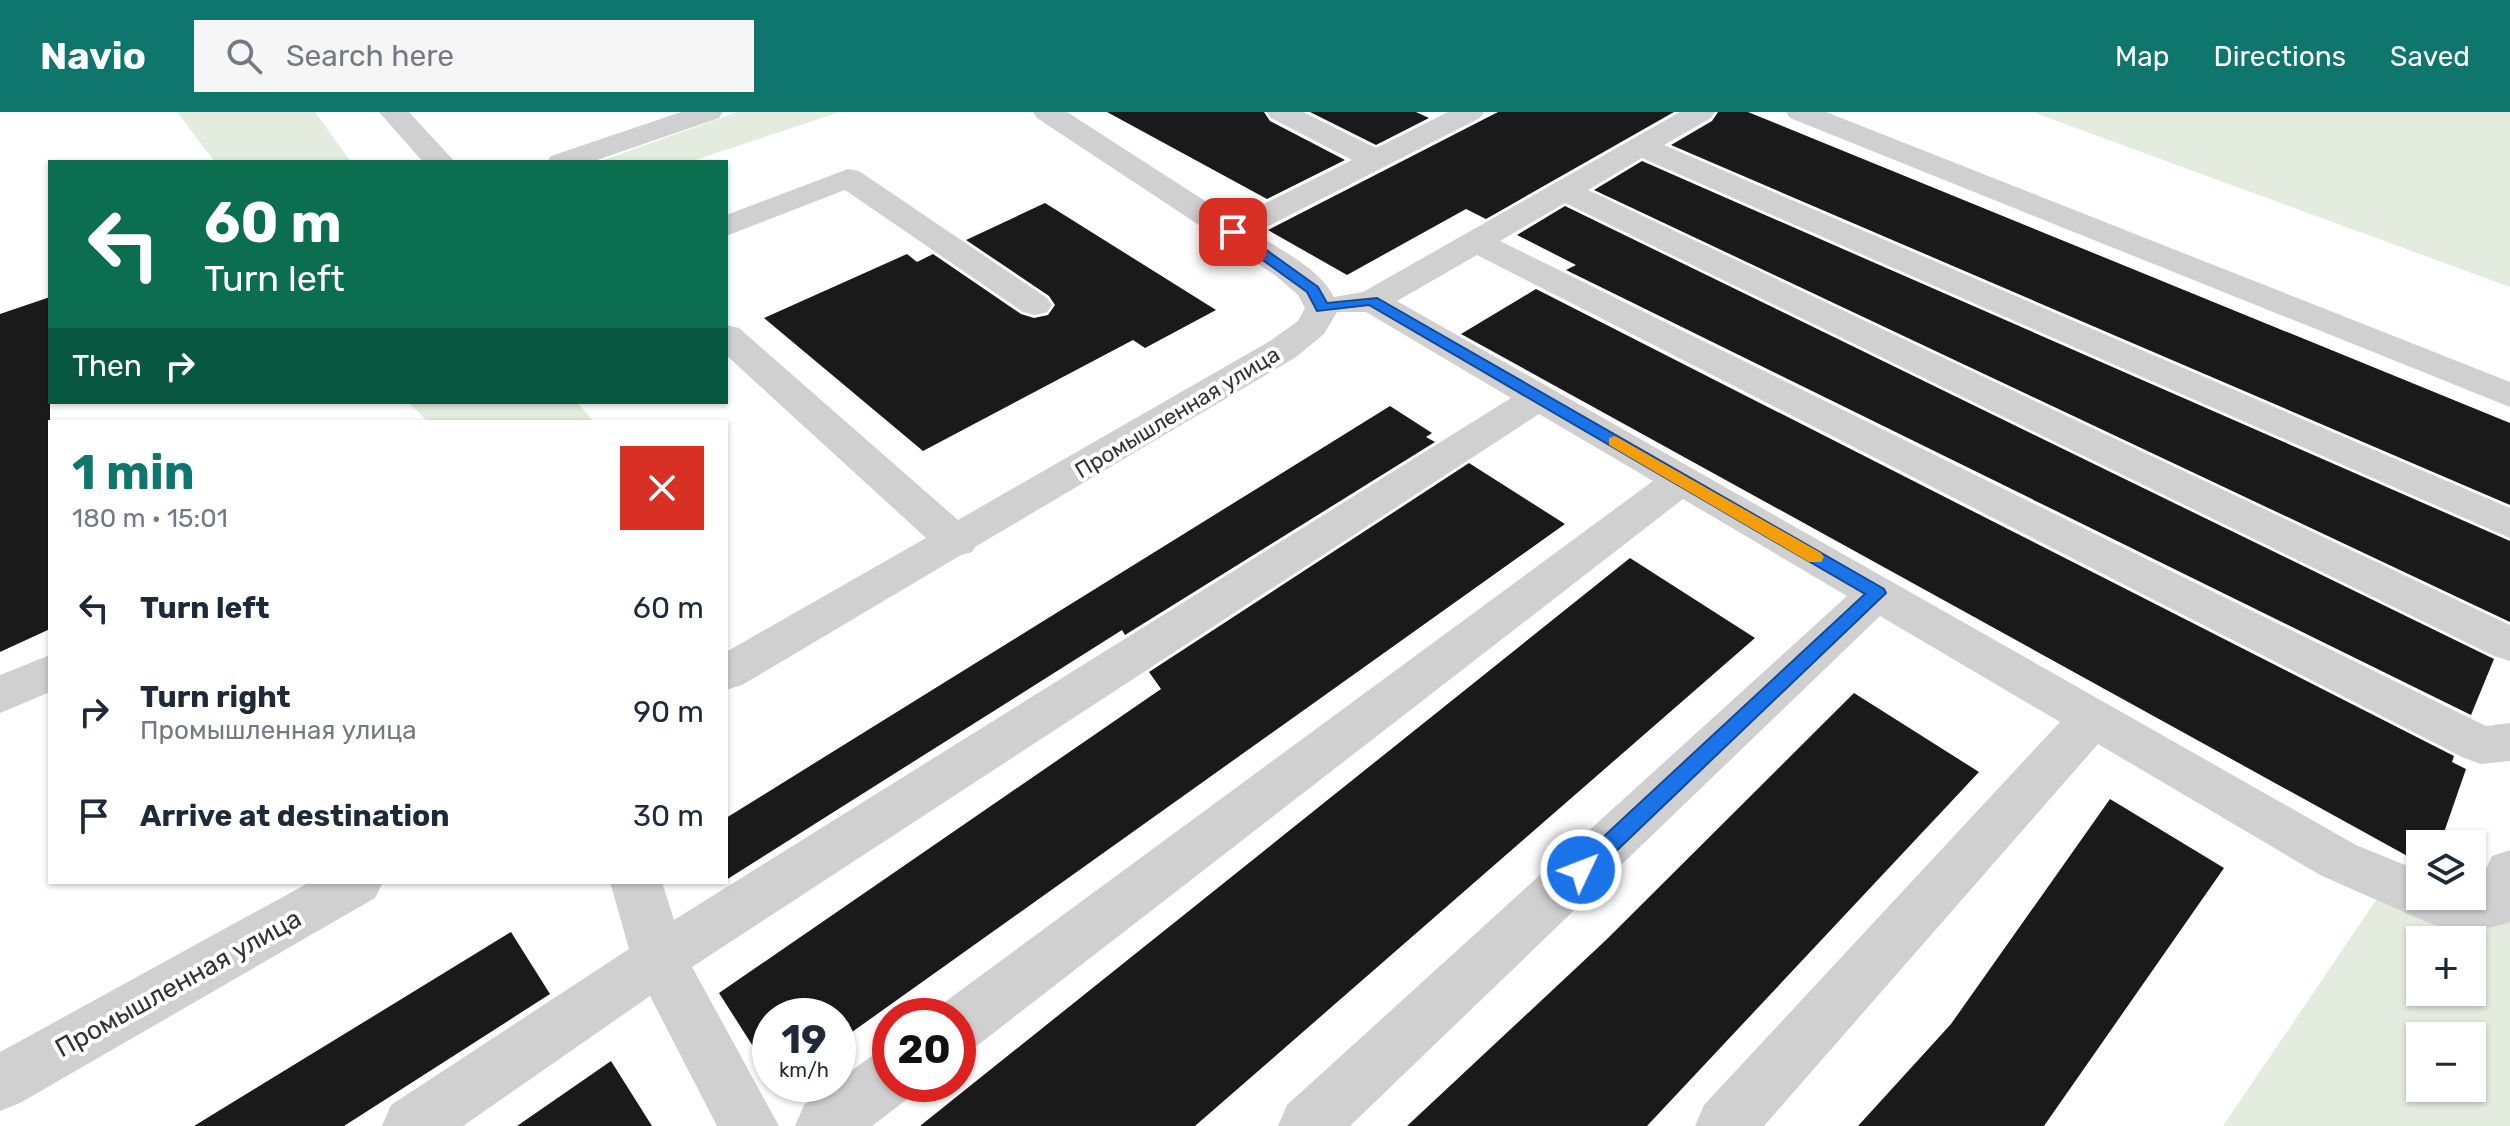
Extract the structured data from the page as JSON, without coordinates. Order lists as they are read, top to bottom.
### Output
{
  "streets": {
    "street": ["Промышленная улица"]
  },
  "page": {
    "header": "Navio",
    "search": "Search here",
    "nav": ["Map", "Directions", "Saved"],
    "turn": ["60 m", "Turn left"],
    "then": "Then",
    "heading": ["1 min", "180 m · 15:01"],
    "list": [
      {
        "name": "Turn left",
        "value": "60 m"
      },
      {
        "name": "Turn right",
        "note": "Промышленная улица",
        "value": "90 m"
      },
      {
        "name": "Arrive at destination",
        "value": "30 m"
      }
    ],
    "map_buttons": ["+", "−"],
    "speed": "19 km/h",
    "limit": "20"
  }
}
